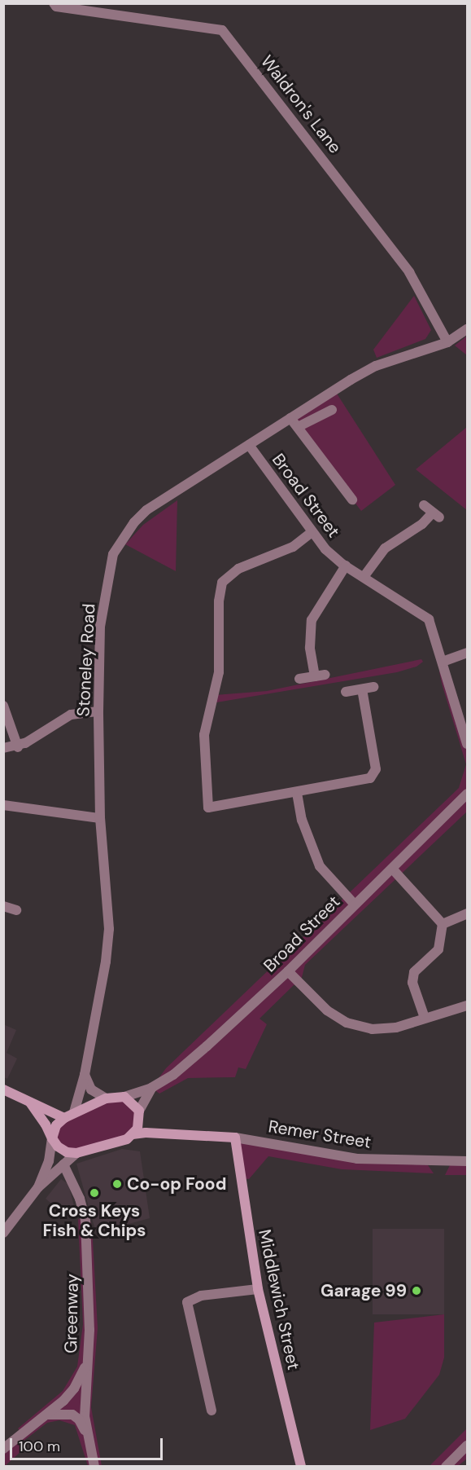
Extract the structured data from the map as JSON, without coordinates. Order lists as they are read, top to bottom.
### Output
{
  "streets": {
    "main road": ["Remer Street", "Middlewich Street"],
    "street": [
      "Waldron's Lane",
      "Broad Street",
      "Stoneley Road",
      "Greenway"
    ]
  },
  "crossings": [
    ["Waldron's Lane", "Stoneley Road"],
    ["Broad Street", "Stoneley Road"],
    ["Remer Street", "Middlewich Street"]
  ],
  "places": ["Co-op Food", "Cross Keys Fish & Chips", "Garage 99"],
  "scale_bar": "100 m"
}
